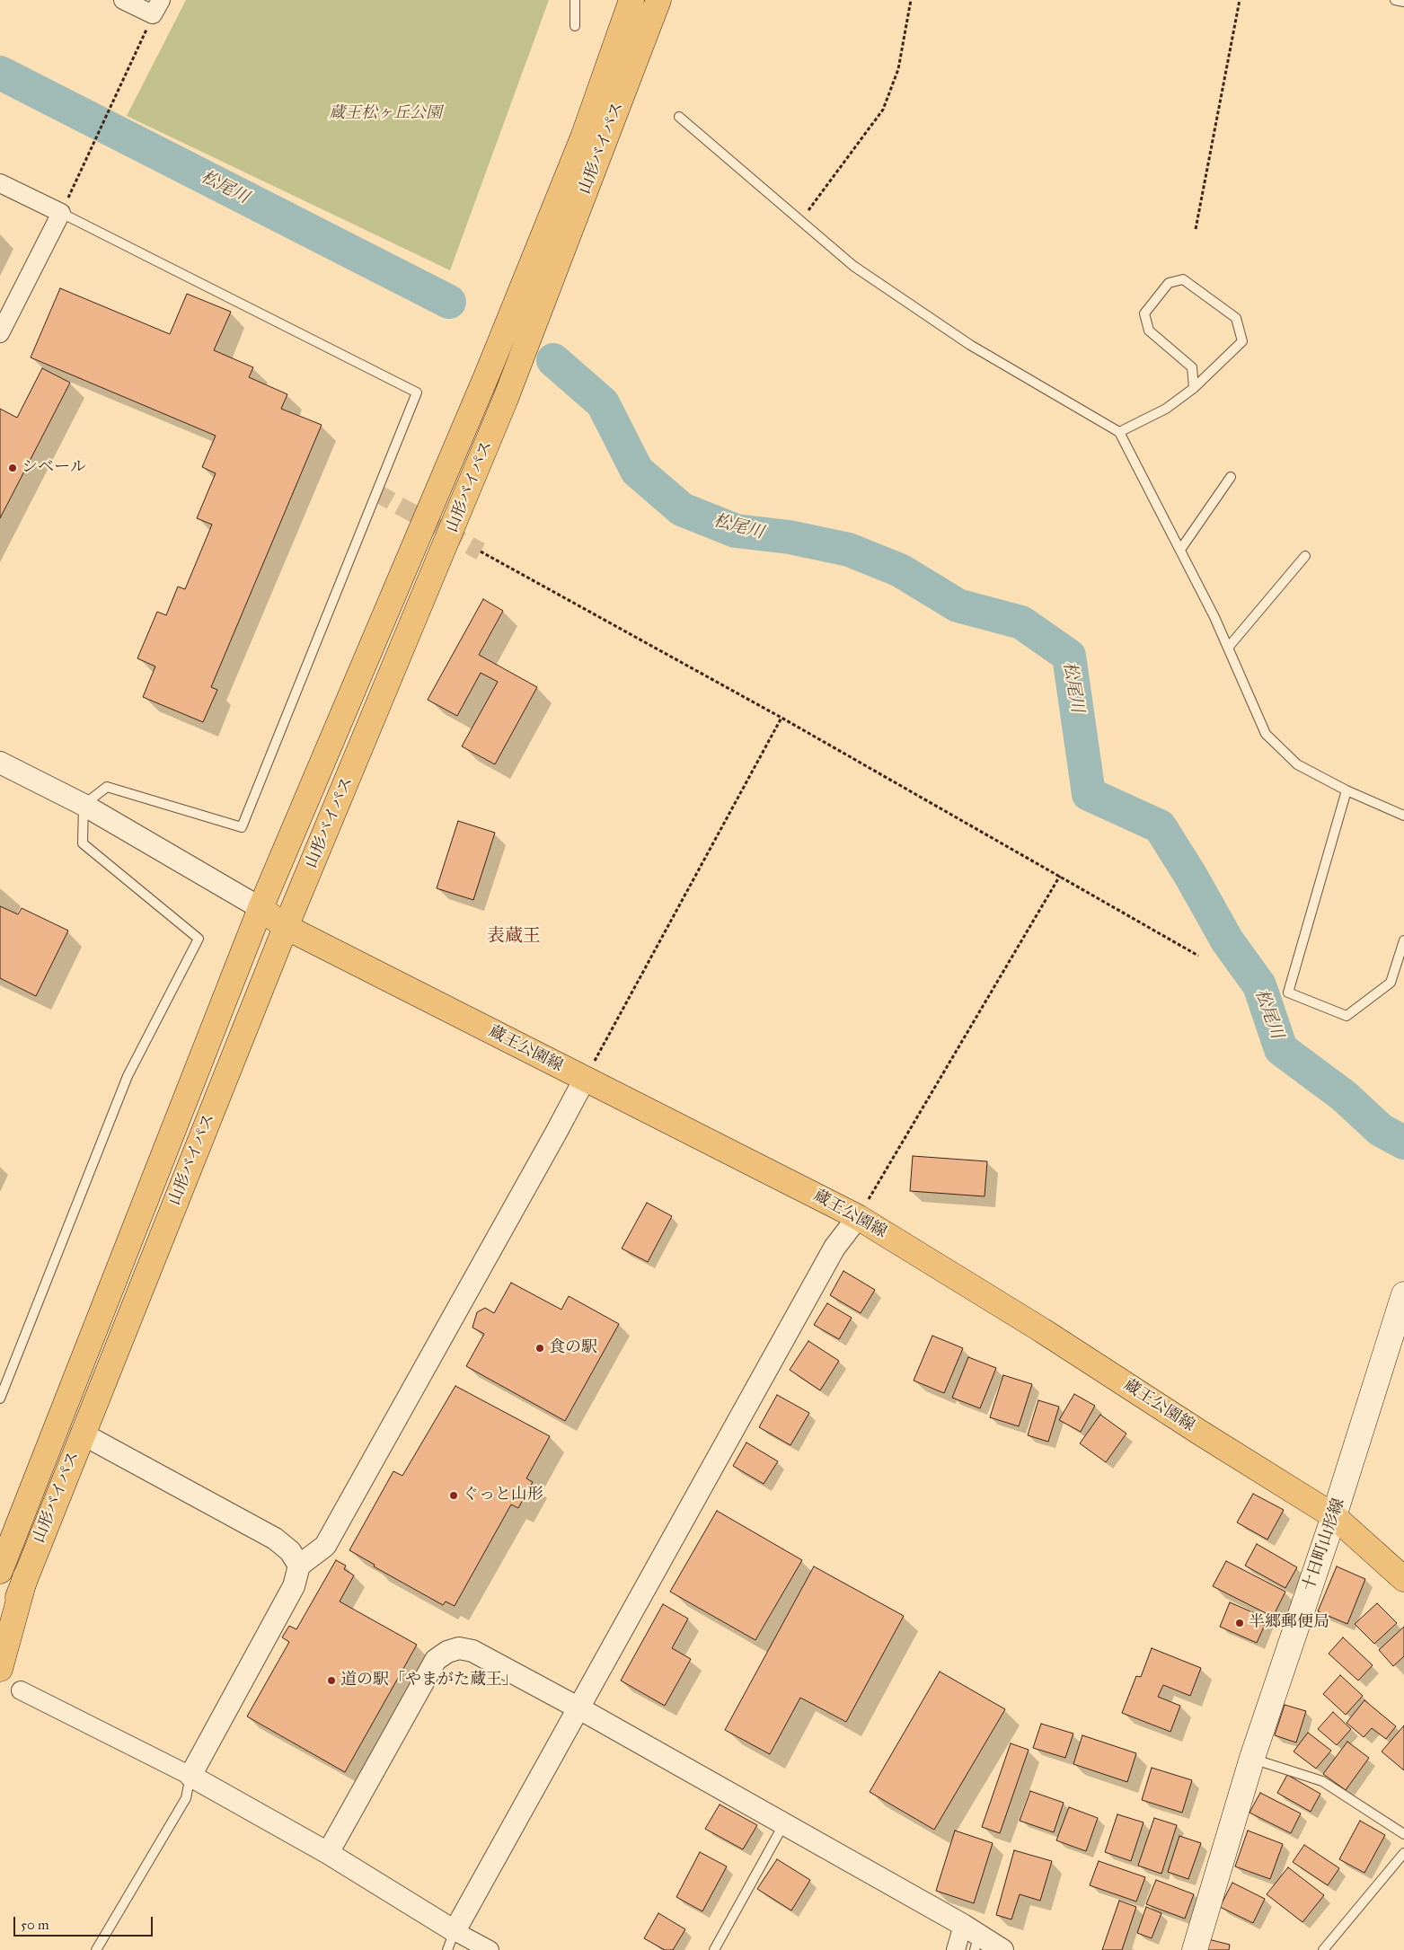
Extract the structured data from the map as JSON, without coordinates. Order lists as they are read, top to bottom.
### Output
{
  "streets": {
    "main road": ["山形バイパス", "蔵王公園線", "十日町山形線"]
  },
  "crossings": [
    ["山形バイパス", "蔵王公園線"],
    ["蔵王公園線", "十日町山形線"]
  ],
  "districts": ["表蔵王"],
  "water": ["松尾川"],
  "parks": ["蔵王松ヶ丘公園"],
  "places": [
    "シベール",
    "食の駅",
    "ぐっと山形",
    "半郷郵便局",
    "道の駅「やまがた蔵王」"
  ],
  "scale_bar": "50 m"
}
